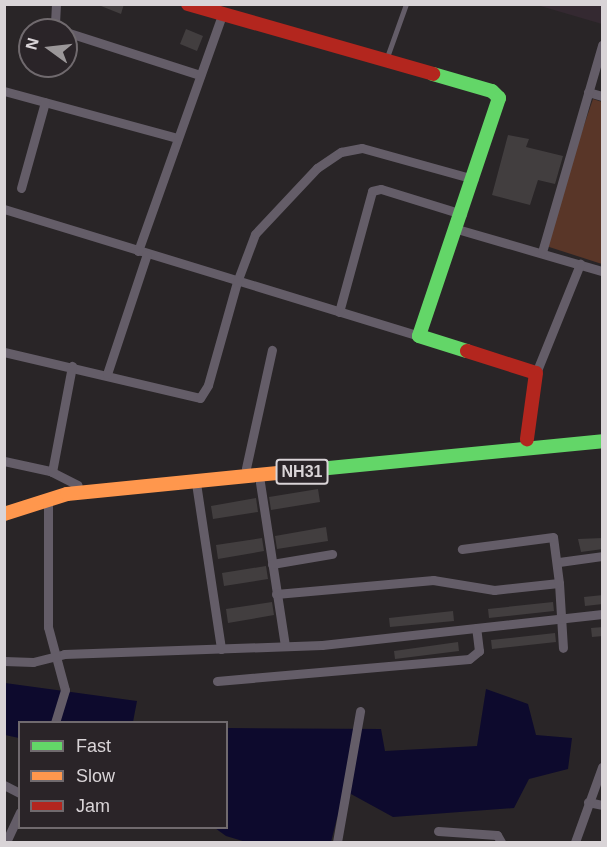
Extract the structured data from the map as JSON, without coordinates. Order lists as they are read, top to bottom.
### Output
{
  "streets": {
    "main road": ["NH31"]
  },
  "legend": ["Fast", "Slow", "Jam"],
  "north": "left"
}
